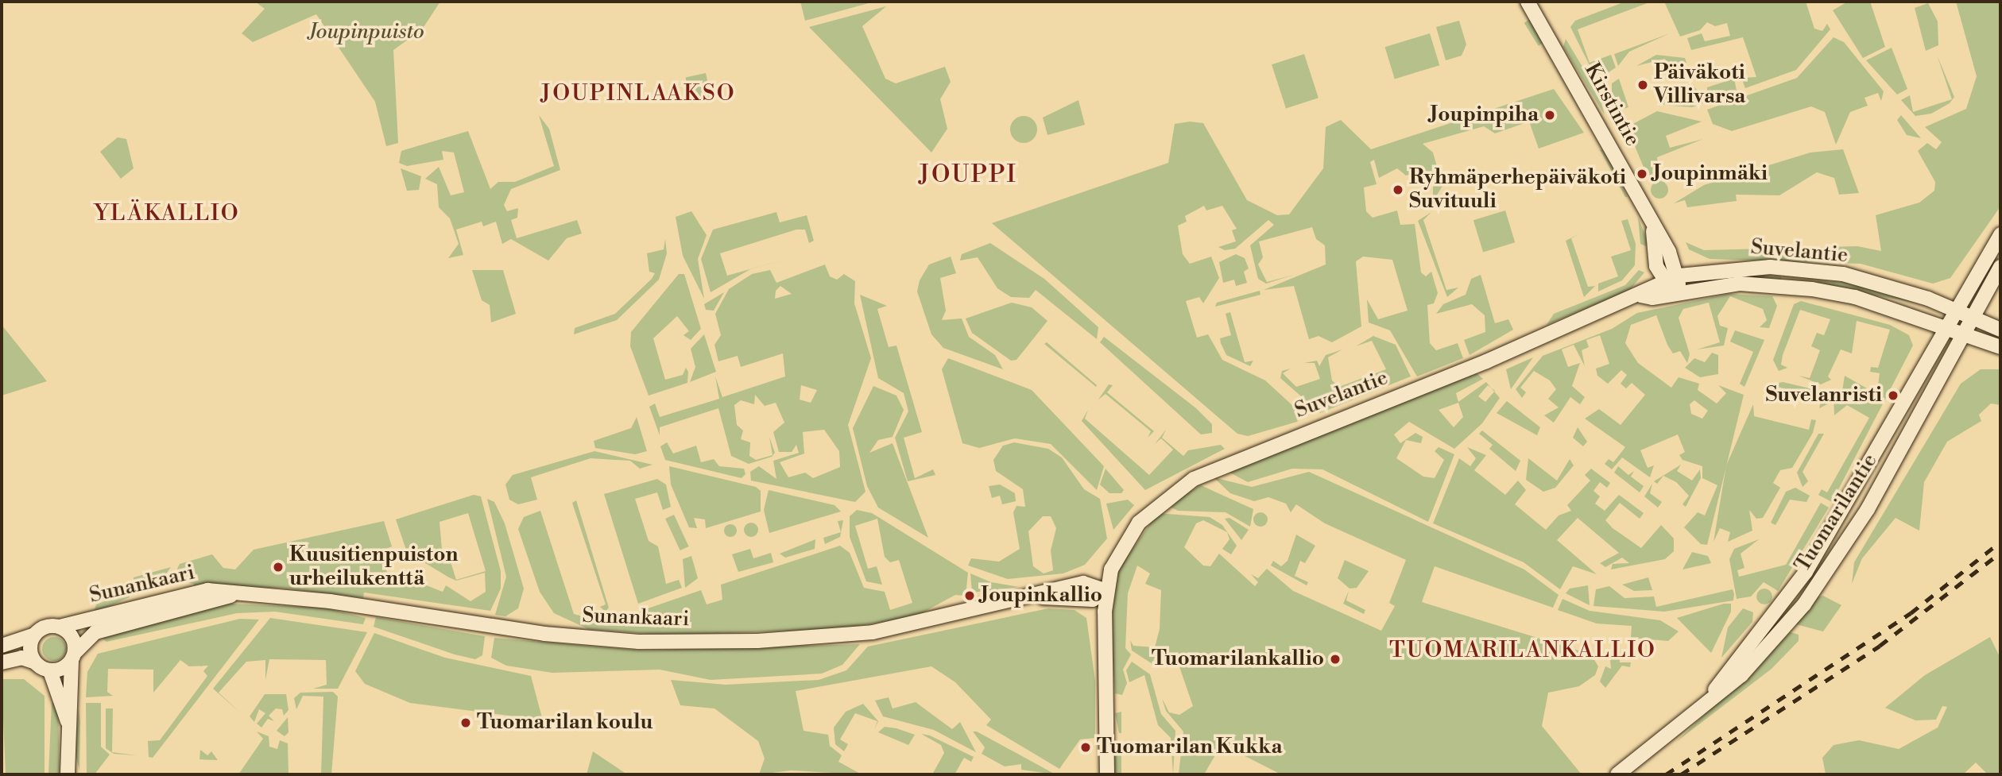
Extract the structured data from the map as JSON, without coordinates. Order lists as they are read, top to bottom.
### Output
{
  "streets": {
    "street": [
      "Kirstintie",
      "Suvelantie",
      "Tuomarilantie",
      "Sunankaari"
    ]
  },
  "crossings": [
    ["Kirstintie", "Suvelantie"],
    ["Suvelantie", "Tuomarilantie"],
    ["Suvelantie", "Sunankaari"]
  ],
  "districts": [
    "JOUPINLAAKSO",
    "JOUPPI",
    "YLÄKALLIO",
    "TUOMARILANKALLIO"
  ],
  "parks": ["Joupinpuisto"],
  "places": [
    "Päiväkoti Villivarsa",
    "Joupinpiha",
    "Joupinmäki",
    "Ryhmäperhepäiväkoti Suvituuli",
    "Suvelanristi",
    "Kuusitienpuiston urheilukenttä",
    "Joupinkallio",
    "Tuomarilankallio",
    "Tuomarilan koulu",
    "Tuomarilan Kukka"
  ]
}
